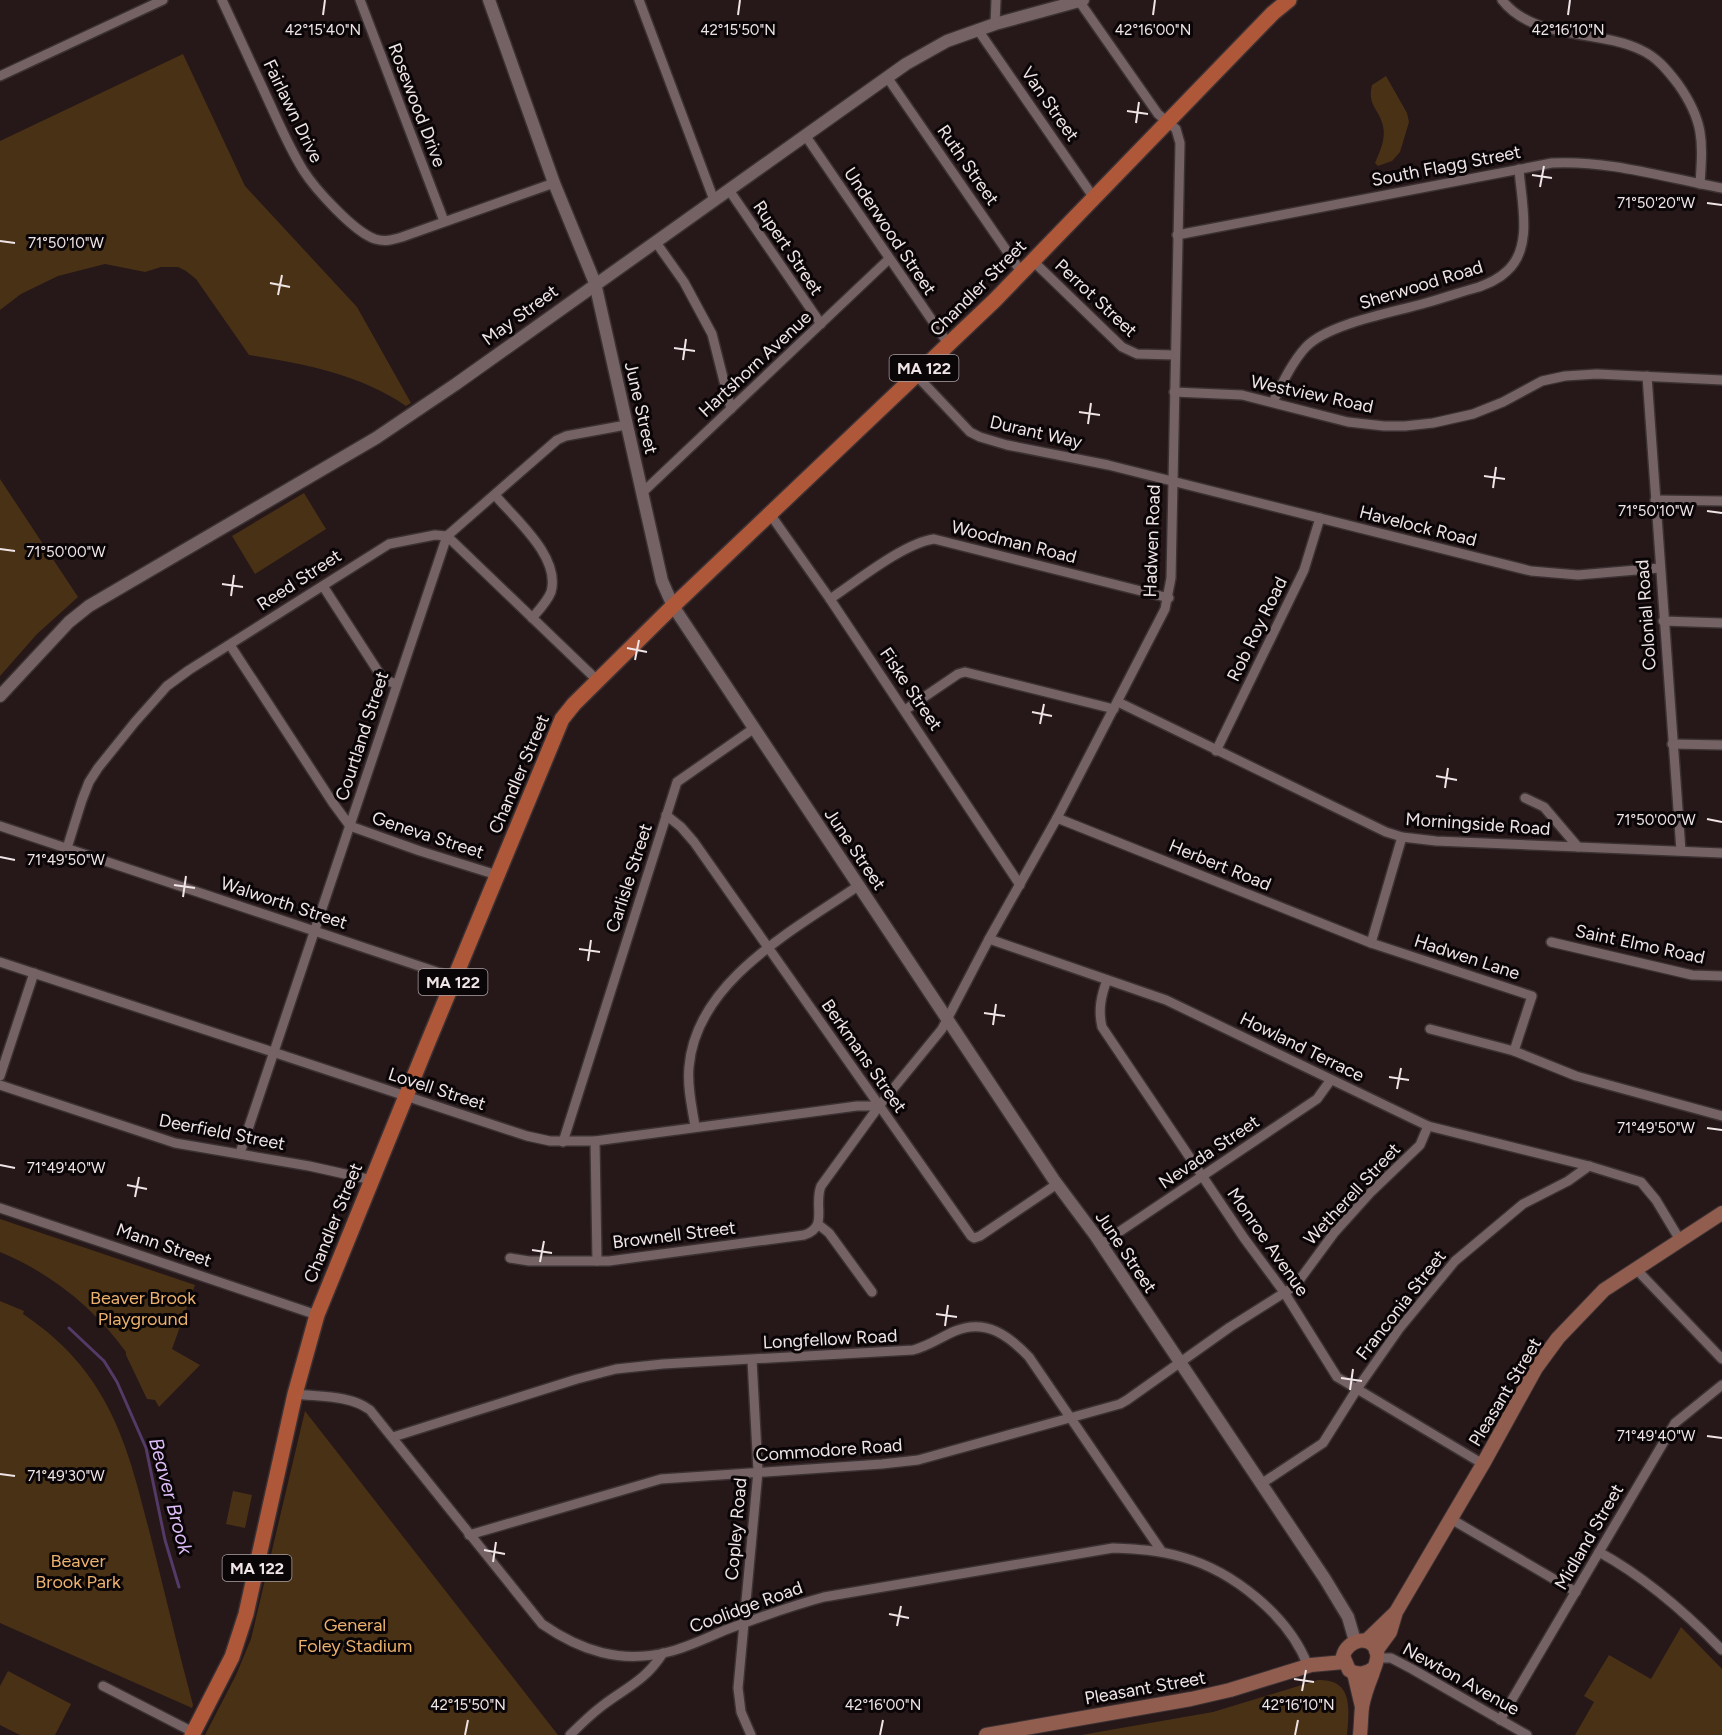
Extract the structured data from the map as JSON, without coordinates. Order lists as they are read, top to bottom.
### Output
{
  "streets": {
    "main road": ["Chandler Street", "MA 122", "Pleasant Street"],
    "street": [
      "Van Street",
      "Rosewood Drive",
      "Fairlawn Drive",
      "Ruth Street",
      "South Flagg Street",
      "Underwood Street",
      "Rupert Street",
      "Sherwood Road",
      "Perrot Street",
      "May Street",
      "Hartshorn Avenue",
      "Westview Road",
      "June Street",
      "Durant Way",
      "Havelock Road",
      "Hadwen Road",
      "Woodman Road",
      "Reed Street",
      "Colonial Road",
      "Rob Roy Road",
      "Fiske Street",
      "Courtland Street",
      "Morningside Road",
      "Geneva Street",
      "Herbert Road",
      "Carlisle Street",
      "Walworth Street",
      "Saint Elmo Road",
      "Hadwen Lane",
      "Howland Terrace",
      "Berkmans Street",
      "Lovell Street",
      "Deerfield Street",
      "Nevada Street",
      "Wetherell Street",
      "Brownell Street",
      "Monroe Avenue",
      "Mann Street",
      "Franconia Street",
      "Longfellow Road",
      "Commodore Road",
      "Copley Road",
      "Midland Street",
      "Coolidge Road",
      "Newton Avenue"
    ]
  },
  "crossings": [
    ["Van Street", "Chandler Street"],
    ["Van Street", "May Street"],
    ["Rosewood Drive", "Fairlawn Drive"],
    ["Fairlawn Drive", "June Street"],
    ["Ruth Street", "Chandler Street"],
    ["Ruth Street", "May Street"],
    ["South Flagg Street", "Sherwood Road"],
    ["South Flagg Street", "Hadwen Road"],
    ["Underwood Street", "Chandler Street"],
    ["Underwood Street", "May Street"],
    ["Underwood Street", "Hartshorn Avenue"],
    ["Rupert Street", "May Street"],
    ["Rupert Street", "Hartshorn Avenue"],
    ["Sherwood Road", "Westview Road"],
    ["Chandler Street", "Perrot Street"],
    ["Chandler Street", "June Street"],
    ["Chandler Street", "Durant Way"],
    ["Chandler Street", "Hadwen Road"],
    ["Chandler Street", "Fiske Street"],
    ["Chandler Street", "Geneva Street"],
    ["Chandler Street", "Walworth Street"],
    ["Chandler Street", "Lovell Street"],
    ["Chandler Street", "Deerfield Street"],
    ["Chandler Street", "Mann Street"],
    ["Chandler Street", "Coolidge Road"],
    ["Perrot Street", "Hadwen Road"],
    ["May Street", "June Street"],
    ["May Street", "Hadwen Road"],
    ["Hartshorn Avenue", "June Street"],
    ["Westview Road", "Hadwen Road"],
    ["Westview Road", "Colonial Road"],
    ["June Street", "Hadwen Road"],
    ["June Street", "Carlisle Street"],
    ["June Street", "Berkmans Street"],
    ["June Street", "Nevada Street"],
    ["June Street", "Wetherell Street"],
    ["June Street", "Franconia Street"],
    ["June Street", "Pleasant Street"],
    ["June Street", "Commodore Road"],
    ["June Street", "Newton Avenue"],
    ["Durant Way", "Havelock Road"],
    ["Durant Way", "Hadwen Road"],
    ["Havelock Road", "Hadwen Road"],
    ["Havelock Road", "Colonial Road"],
    ["Havelock Road", "Rob Roy Road"],
    ["Hadwen Road", "Woodman Road"],
    ["Hadwen Road", "Fiske Street"],
    ["Hadwen Road", "Morningside Road"],
    ["Hadwen Road", "Herbert Road"],
    ["Hadwen Road", "Howland Terrace"],
    ["Woodman Road", "Fiske Street"],
    ["Reed Street", "Courtland Street"],
    ["Reed Street", "Geneva Street"],
    ["Reed Street", "Walworth Street"],
    ["Colonial Road", "Morningside Road"],
    ["Rob Roy Road", "Morningside Road"],
    ["Fiske Street", "Morningside Road"],
    ["Courtland Street", "Geneva Street"],
    ["Courtland Street", "Walworth Street"],
    ["Courtland Street", "Lovell Street"],
    ["Courtland Street", "Deerfield Street"],
    ["Herbert Road", "Hadwen Lane"],
    ["Carlisle Street", "Berkmans Street"],
    ["Carlisle Street", "Lovell Street"],
    ["Howland Terrace", "Nevada Street"],
    ["Howland Terrace", "Wetherell Street"],
    ["Howland Terrace", "Monroe Avenue"],
    ["Howland Terrace", "Franconia Street"],
    ["Howland Terrace", "Pleasant Street"],
    ["Berkmans Street", "Lovell Street"],
    ["Nevada Street", "Monroe Avenue"],
    ["Wetherell Street", "Monroe Avenue"],
    ["Wetherell Street", "Commodore Road"],
    ["Monroe Avenue", "Franconia Street"],
    ["Monroe Avenue", "Pleasant Street"],
    ["Longfellow Road", "Commodore Road"],
    ["Longfellow Road", "Copley Road"],
    ["Longfellow Road", "Coolidge Road"],
    ["Pleasant Street", "Coolidge Road"],
    ["Pleasant Street", "Newton Avenue"],
    ["Commodore Road", "Copley Road"],
    ["Commodore Road", "Coolidge Road"],
    ["Copley Road", "Coolidge Road"],
    ["Midland Street", "Newton Avenue"]
  ],
  "water": ["Beaver Brook"],
  "parks": ["Beaver Brook Playground", "Beaver Brook Park", "General Foley Stadium"],
  "coordinates": [
    "42°15'40\"N",
    "42°15'50\"N",
    "42°16'00\"N",
    "42°16'10\"N",
    "71°50'20\"W",
    "71°50'10\"W",
    "71°50'00\"W",
    "71°49'50\"W",
    "71°49'40\"W",
    "71°49'30\"W"
  ]
}
